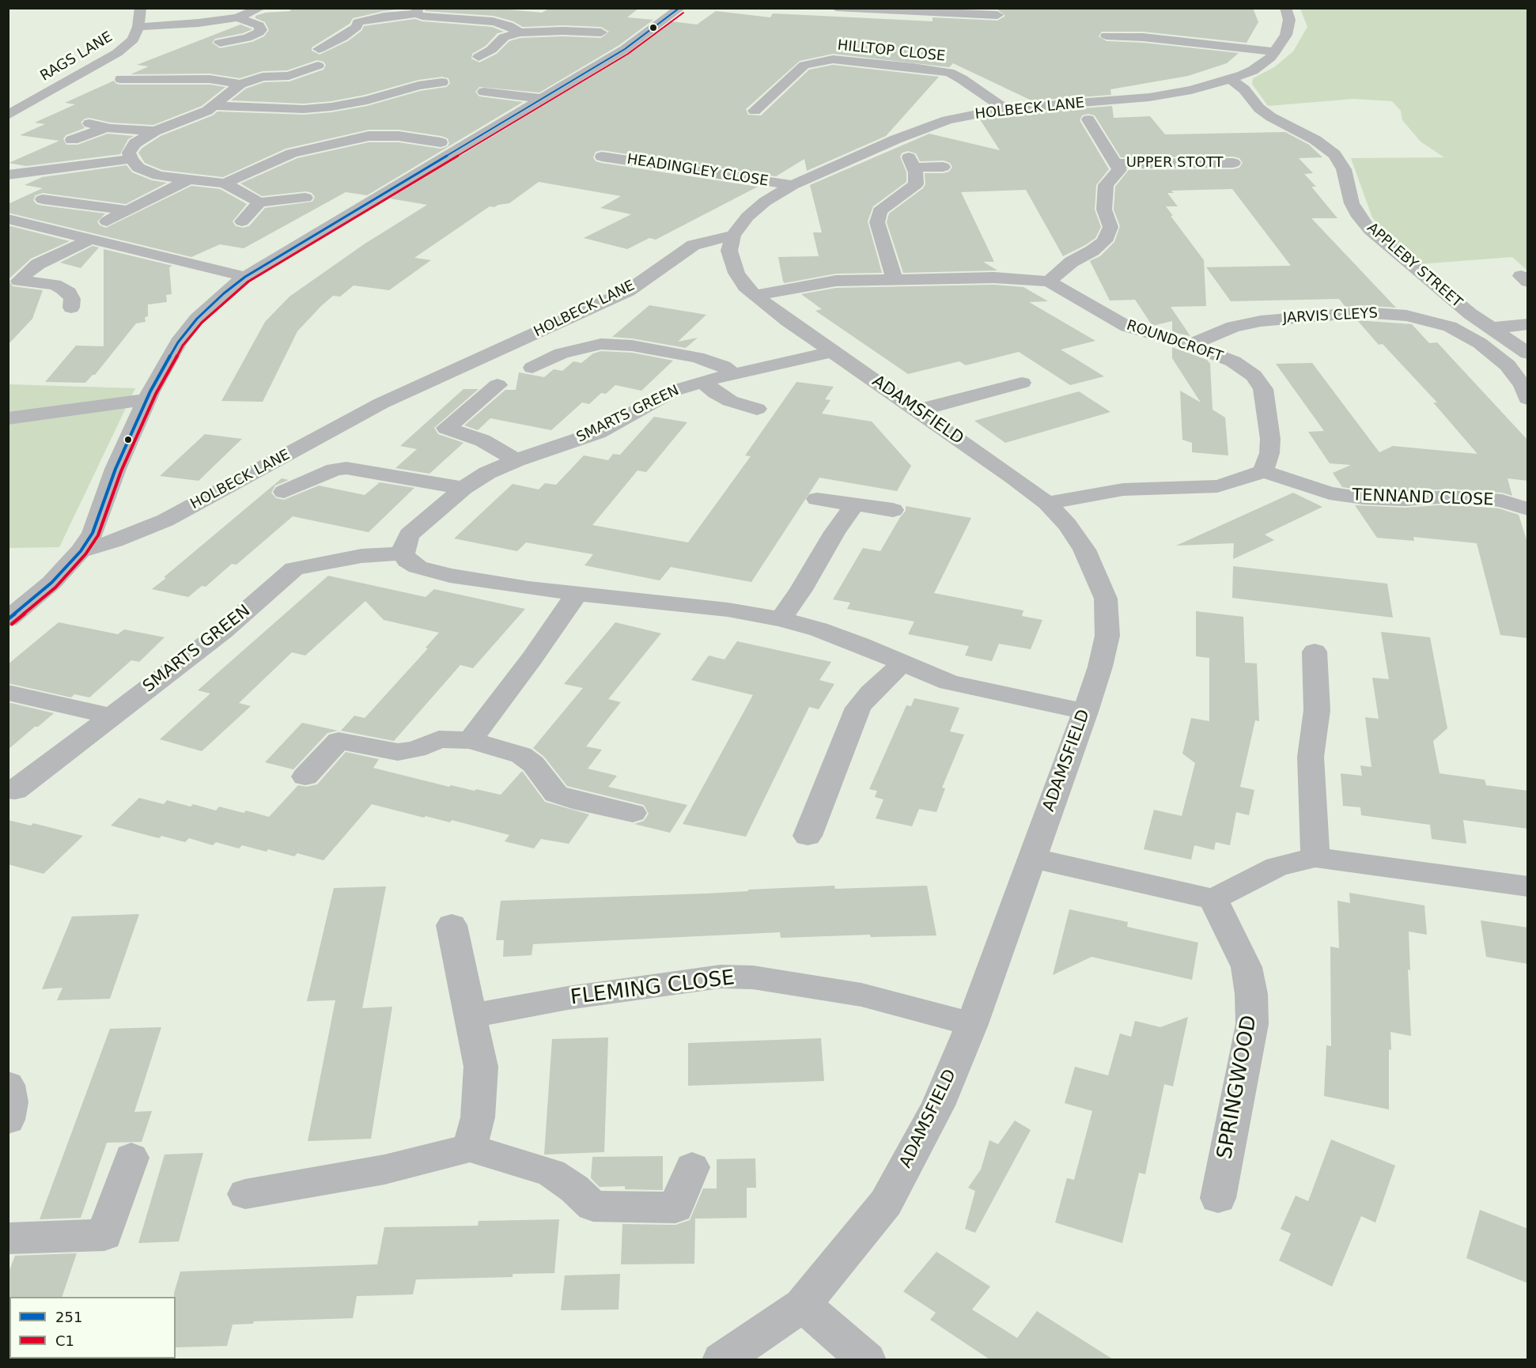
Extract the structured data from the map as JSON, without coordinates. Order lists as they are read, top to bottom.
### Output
{
  "streets": {
    "street": [
      "HILLTOP CLOSE",
      "RAGS LANE",
      "HOLBECK LANE",
      "UPPER STOTT",
      "HEADINGLEY CLOSE",
      "APPLEBY STREET",
      "JARVIS CLEYS",
      "ROUNDCROFT",
      "ADAMSFIELD",
      "SMARTS GREEN",
      "TENNAND CLOSE",
      "FLEMING CLOSE",
      "SPRINGWOOD"
    ]
  },
  "crossings": [
    ["HILLTOP CLOSE", "HOLBECK LANE"],
    ["HOLBECK LANE", "HEADINGLEY CLOSE"],
    ["HOLBECK LANE", "APPLEBY STREET"],
    ["HOLBECK LANE", "ADAMSFIELD"],
    ["JARVIS CLEYS", "ROUNDCROFT"],
    ["ROUNDCROFT", "ADAMSFIELD"],
    ["ROUNDCROFT", "TENNAND CLOSE"],
    ["ADAMSFIELD", "SMARTS GREEN"],
    ["ADAMSFIELD", "FLEMING CLOSE"]
  ],
  "lines": ["transit line 251", "transit line C1"],
  "legend": ["251", "C1"]
}
